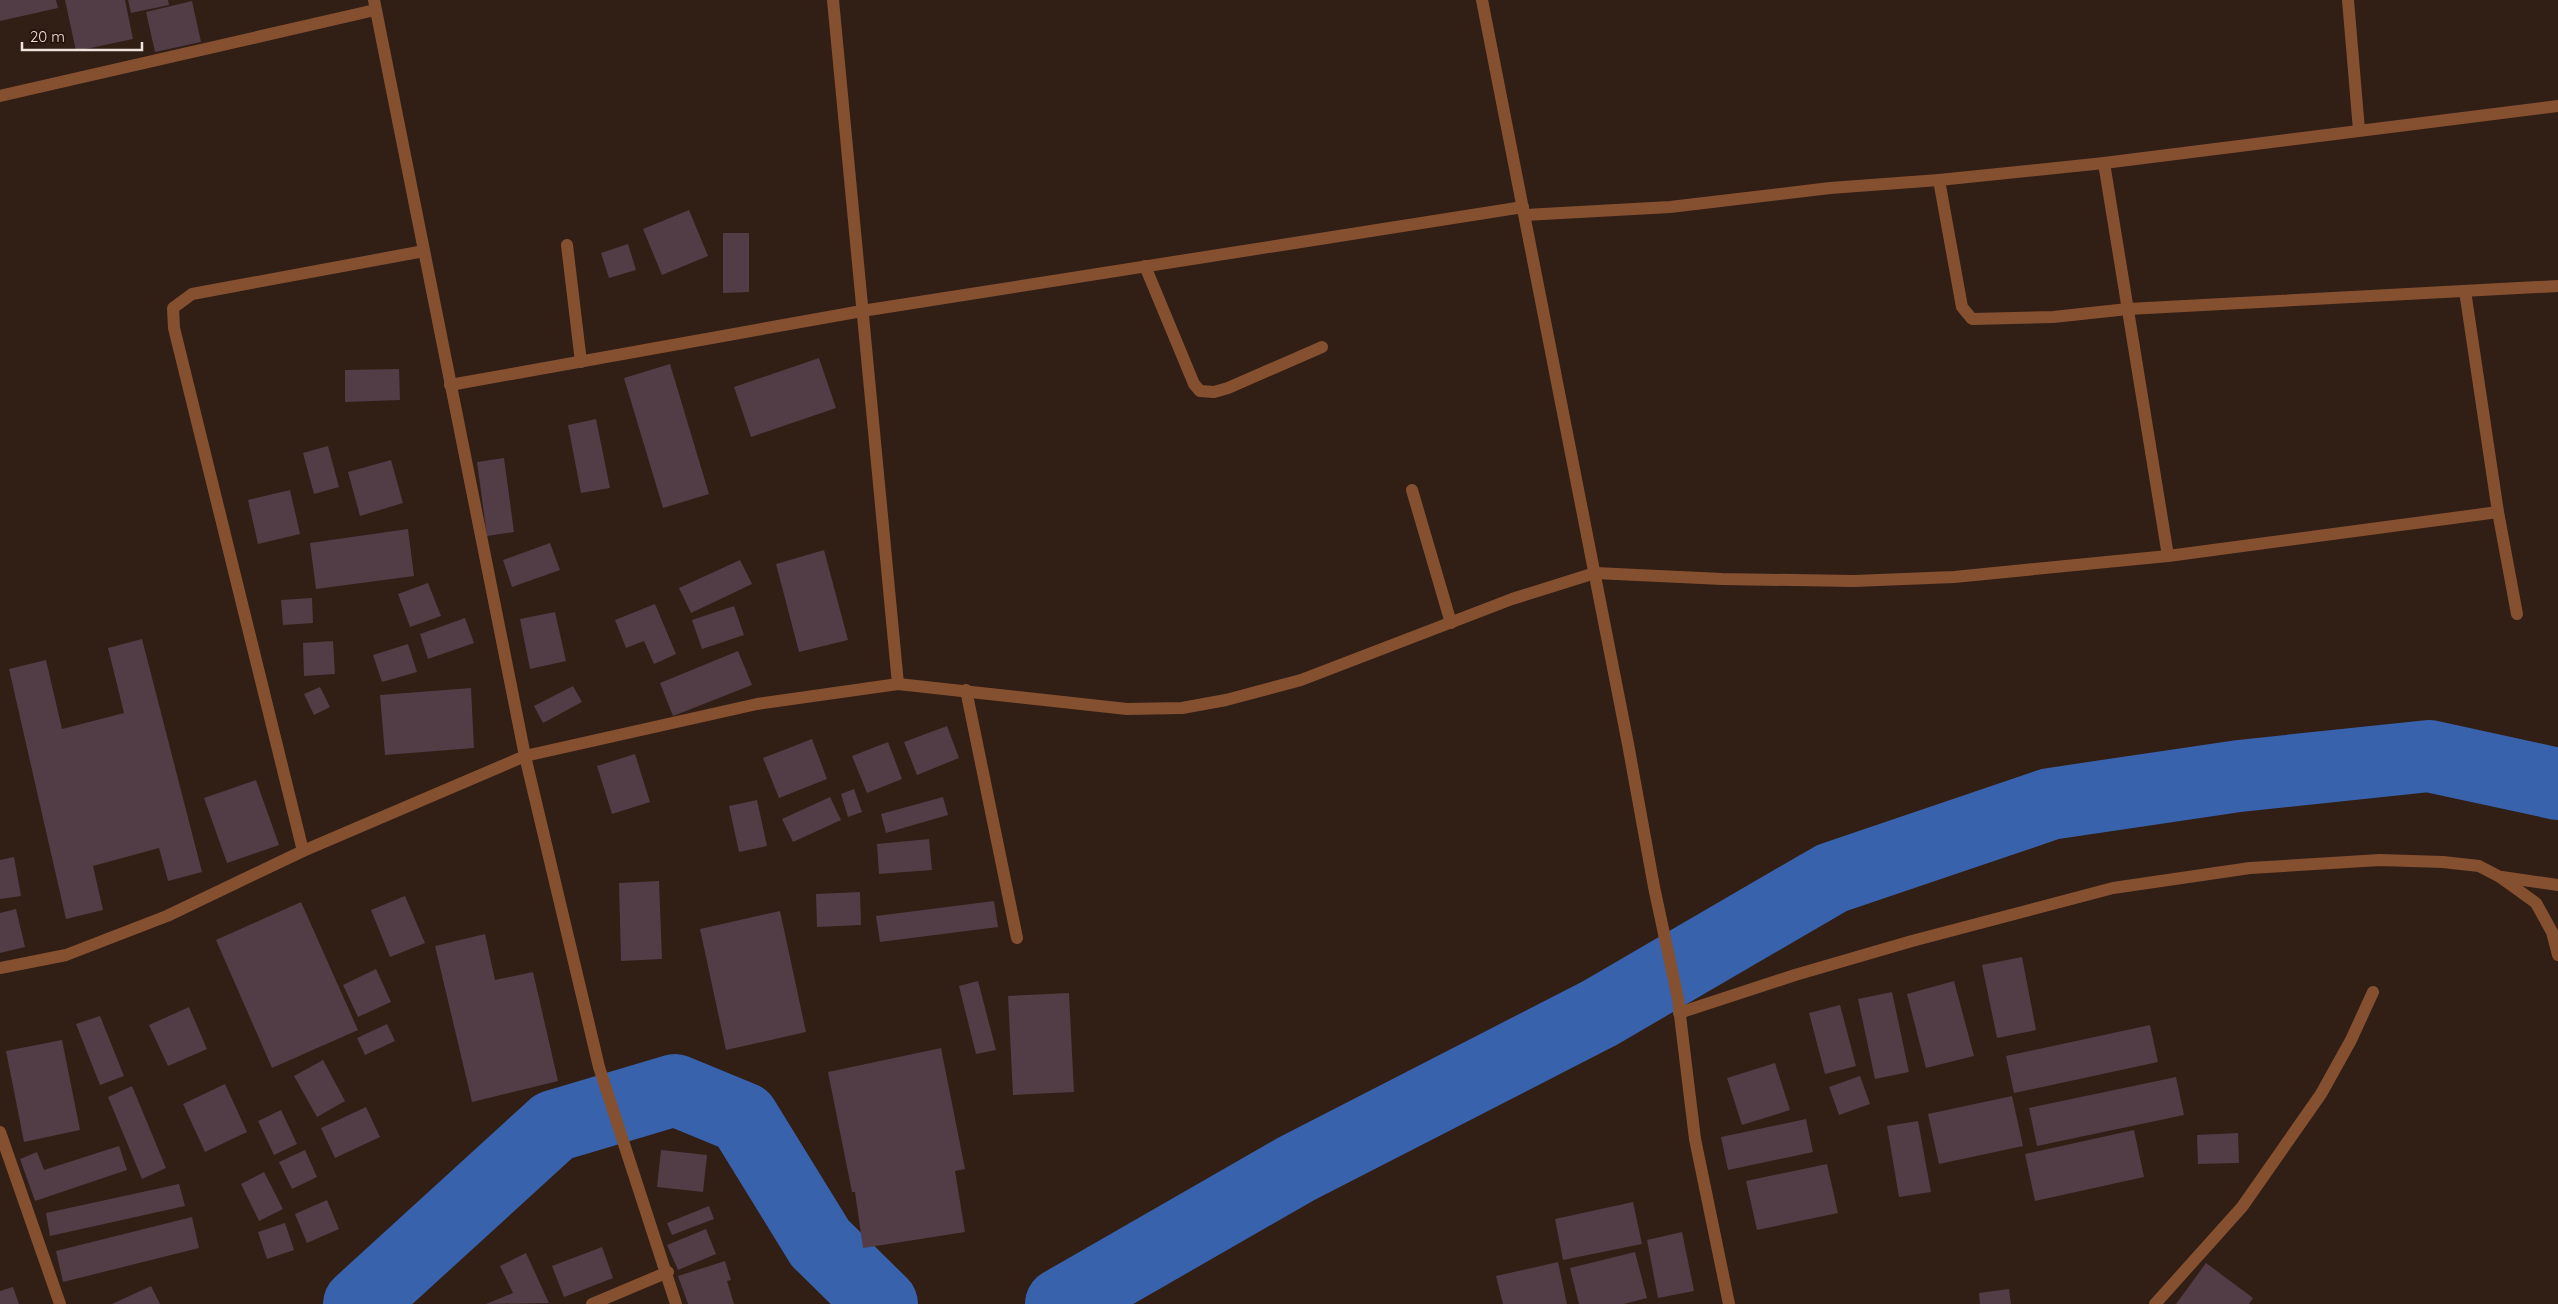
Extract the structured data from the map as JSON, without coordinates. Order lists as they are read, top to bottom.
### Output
{
  "scale_bar": "20 m"
}
